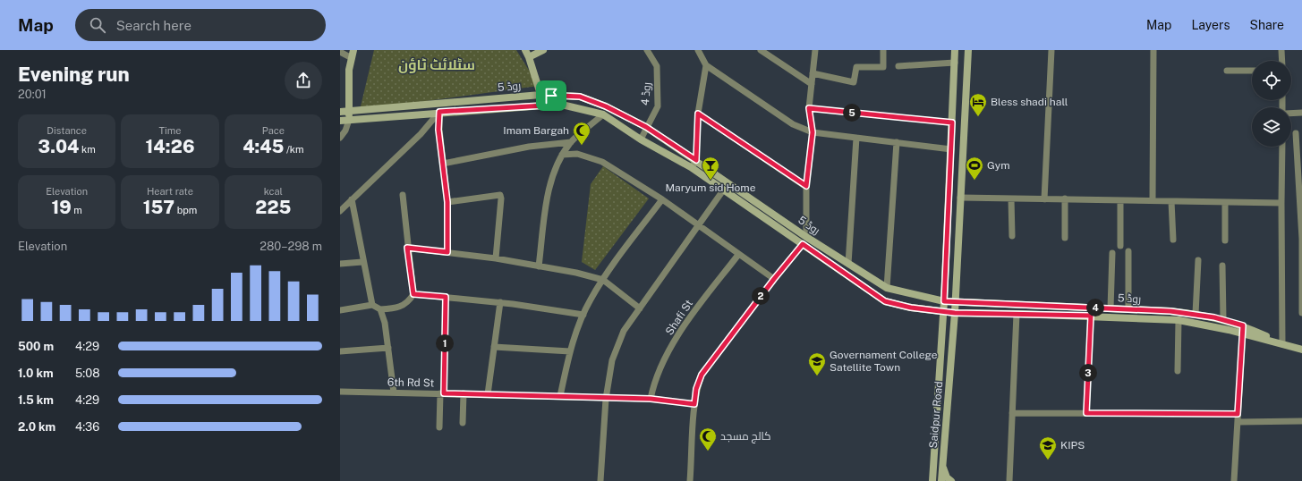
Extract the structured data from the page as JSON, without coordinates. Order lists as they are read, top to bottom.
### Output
{
  "streets": {
    "main road": ["روڈ 5", "Saidpur Road"],
    "street": ["روڈ 4", "Shafi St", "6th Rd St"]
  },
  "crossings": [
    ["روڈ 5", "روڈ 4"],
    ["روڈ 5", "Saidpur Road"],
    ["Shafi St", "6th Rd St"]
  ],
  "districts": ["سٹلائٹ ٹاؤن"],
  "places": {
    "hotel": ["Bless shadi hall"],
    "mosque": ["Imam Bargah", "کالج مسجد"],
    "bar": ["Maryum sid Home"],
    "sports": ["Gym"],
    "school or university": ["Governament College Satellite Town", "KIPS"]
  },
  "page": {
    "header": "Map",
    "search": "Search here",
    "nav": ["Map", "Layers", "Share"],
    "heading": ["Evening run", "20:01"],
    "pins": [
      "5",
      "2",
      "4",
      "1",
      "3"
    ],
    "stats": [
      ["Distance", "3.04 km"],
      ["Time", "14:26"],
      ["Pace", "4:45 /km"],
      ["Elevation", "19 m"],
      ["Heart rate", "157 bpm"],
      ["kcal", "225"]
    ],
    "chart": ["Elevation", "280–298 m"],
    "list": [
      {
        "name": "500 m",
        "note": "4:29"
      },
      {
        "name": "1.0 km",
        "note": "5:08"
      },
      {
        "name": "1.5 km",
        "note": "4:29"
      },
      {
        "name": "2.0 km",
        "note": "4:36"
      }
    ]
  }
}
